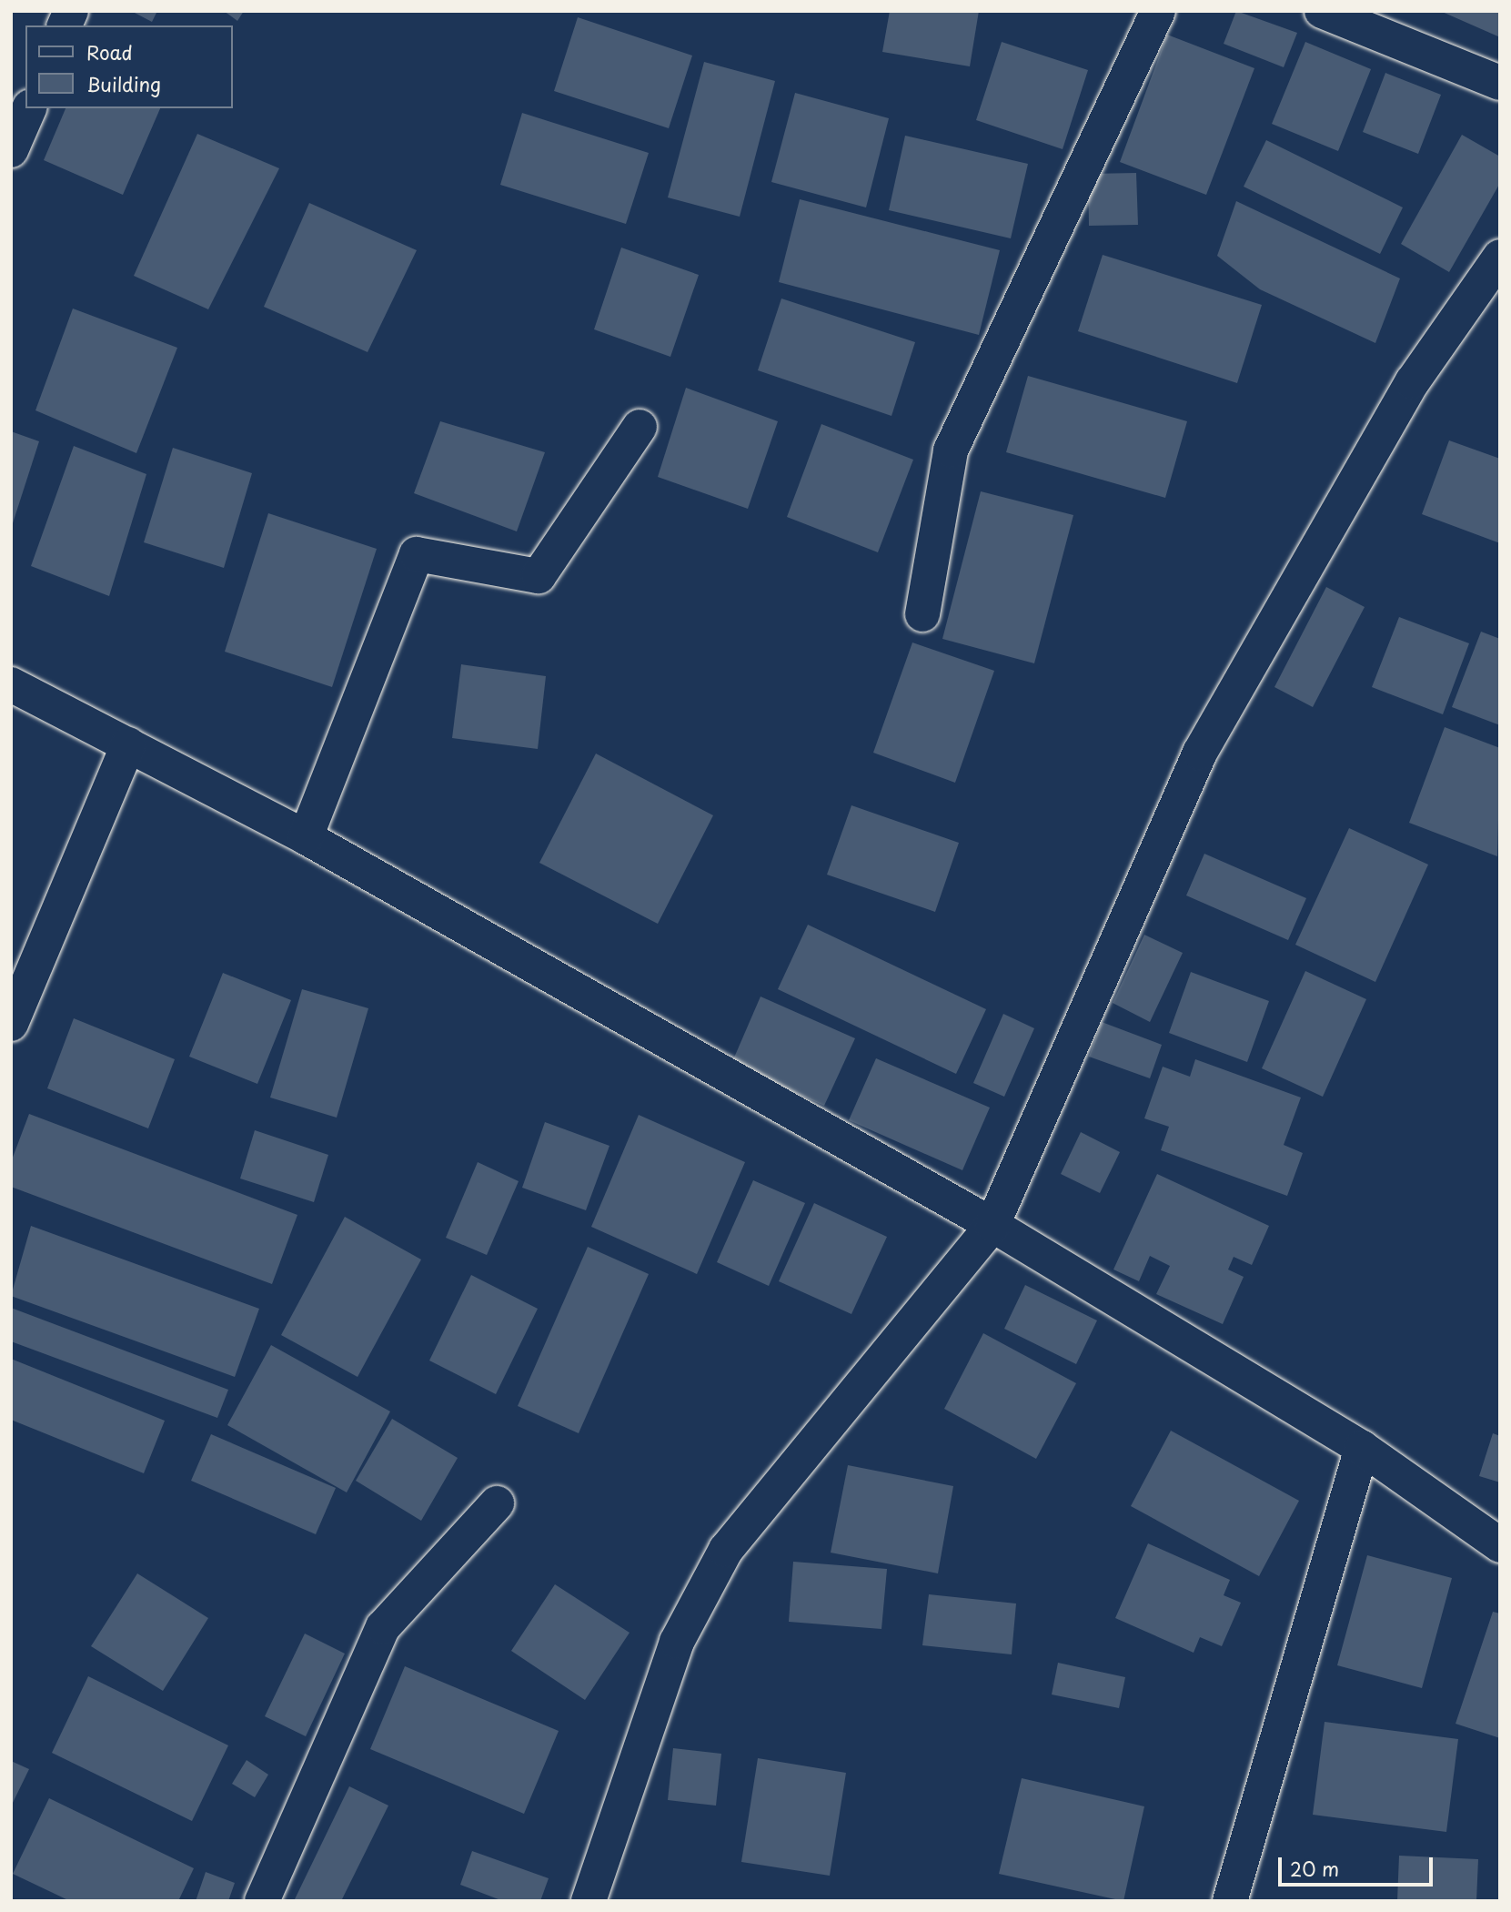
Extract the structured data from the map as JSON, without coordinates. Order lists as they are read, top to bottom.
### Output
{
  "legend": ["Road", "Building"],
  "scale_bar": "20 m"
}
